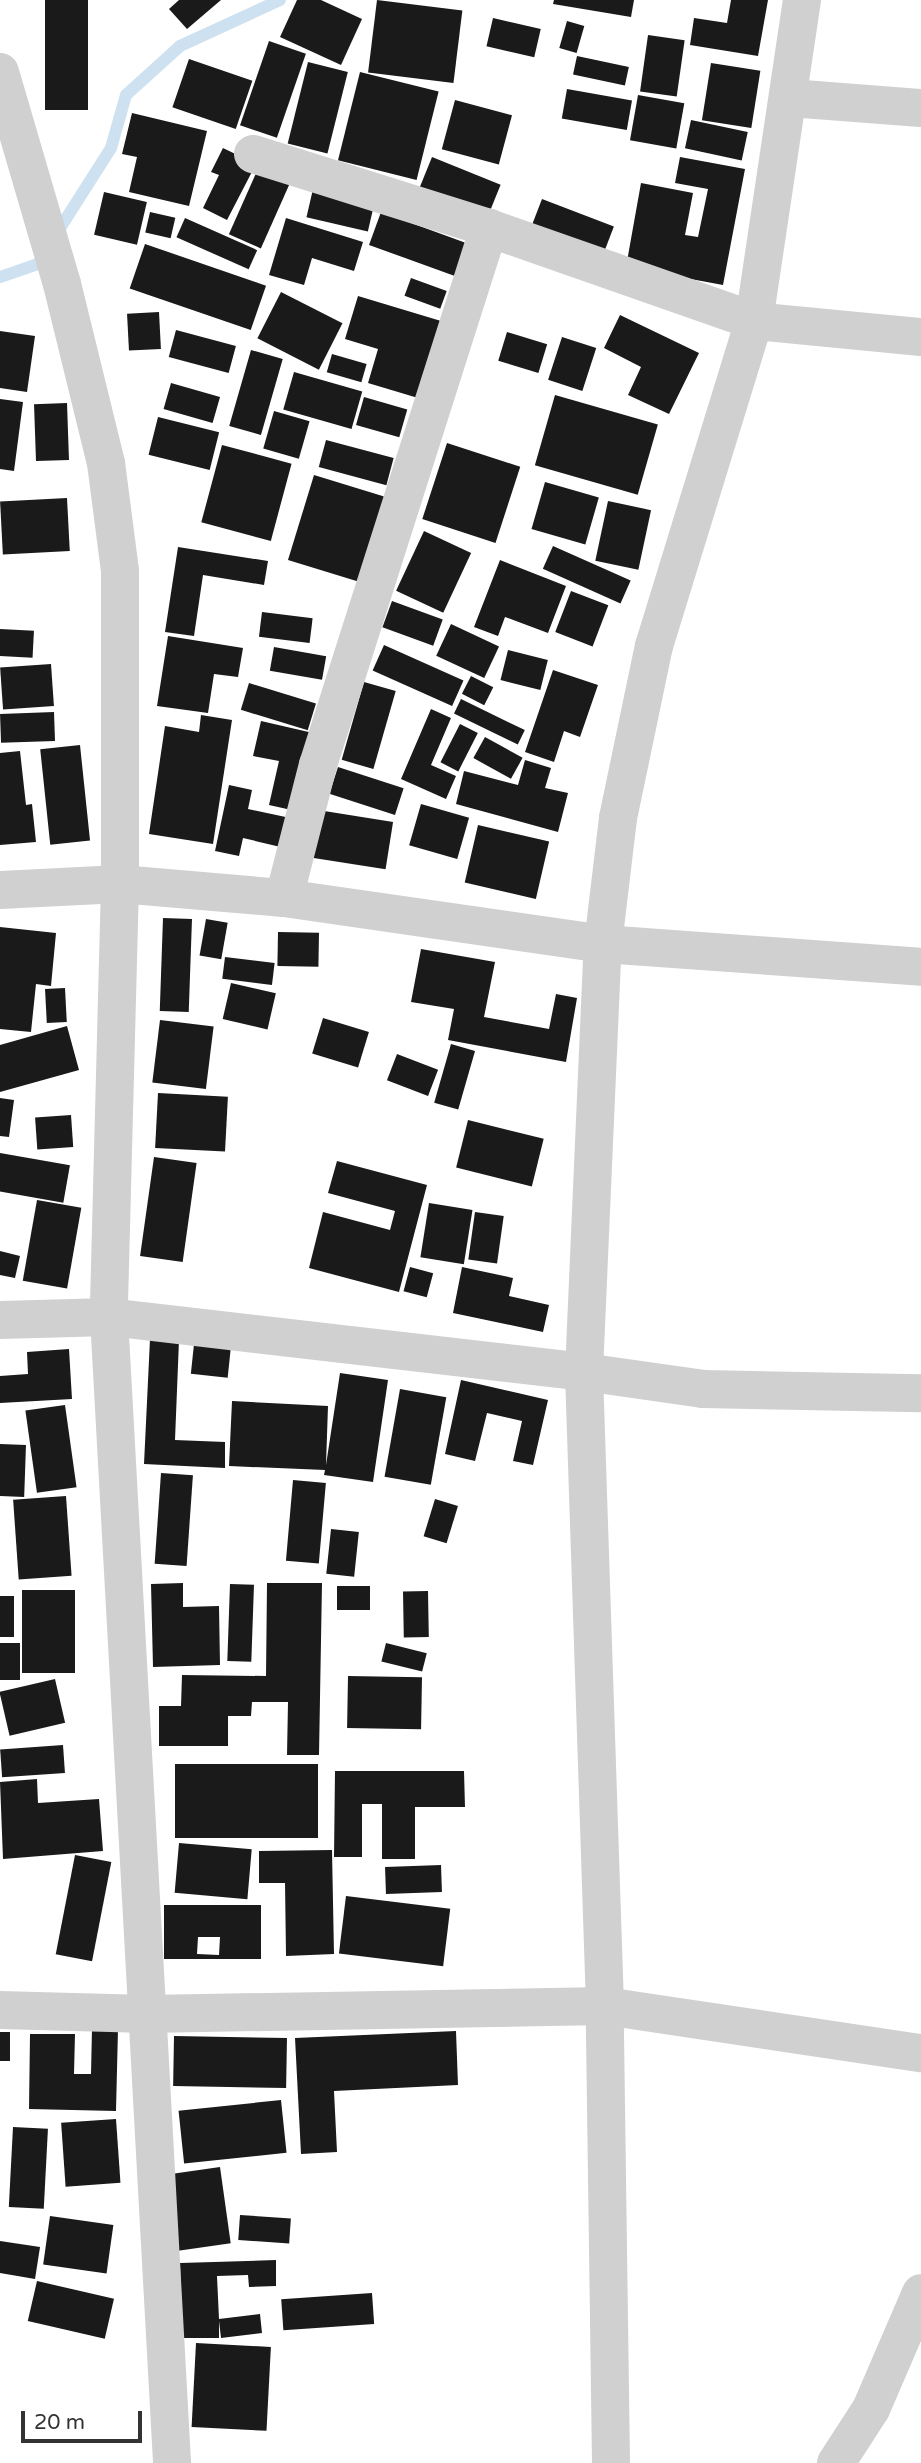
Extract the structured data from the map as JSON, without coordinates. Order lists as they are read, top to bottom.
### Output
{
  "scale_bar": "20 m"
}
